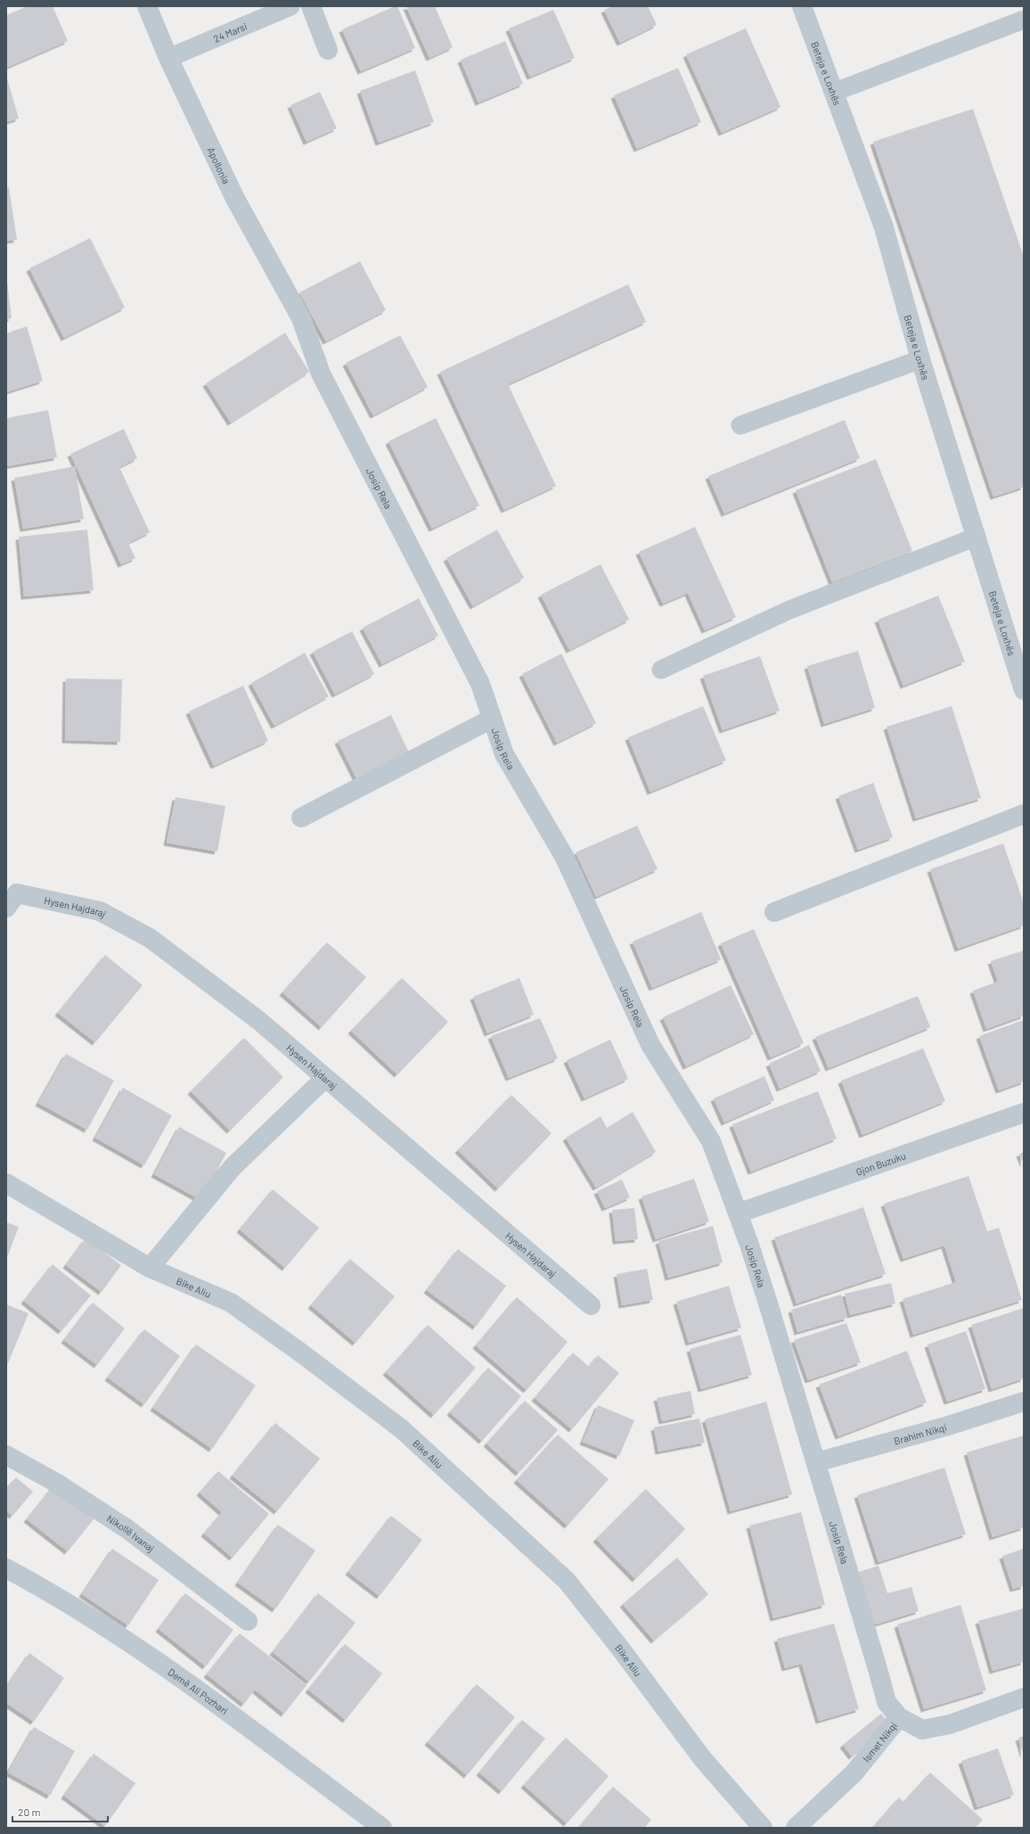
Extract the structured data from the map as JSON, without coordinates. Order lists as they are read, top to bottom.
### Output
{
  "streets": {
    "street": [
      "Beteja e Loxhës",
      "Apollonia",
      "Josip Rela",
      "Hysen Hajdaraj",
      "Gjon Buzuku",
      "Bike Aliu",
      "Brahim Nikqi",
      "Nikollë Ivanaj",
      "Demë Ali Pozhari",
      "Ismet Nikqi"
    ],
    "lane": ["24 Marsi"]
  },
  "crossings": [
    ["24 Marsi", "Apollonia"],
    ["Apollonia", "Josip Rela"],
    ["Josip Rela", "Gjon Buzuku"],
    ["Josip Rela", "Brahim Nikqi"],
    ["Josip Rela", "Ismet Nikqi"]
  ],
  "scale_bar": "20 m"
}
